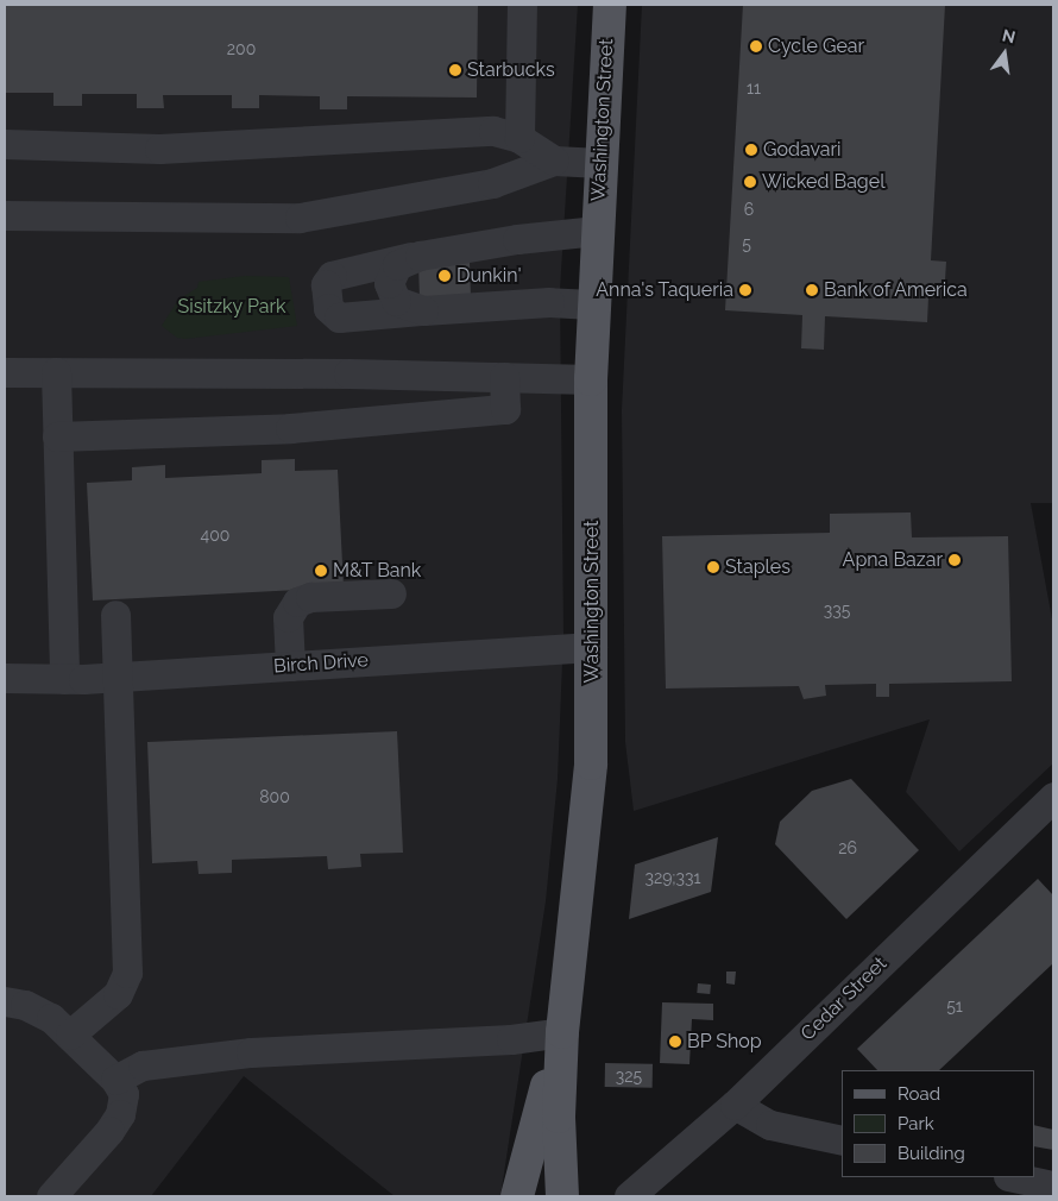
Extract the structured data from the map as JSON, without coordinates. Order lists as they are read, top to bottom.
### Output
{
  "streets": {
    "main road": ["Washington Street"],
    "street": ["Birch Drive", "Cedar Street"]
  },
  "crossings": [
    ["Washington Street", "Birch Drive"]
  ],
  "parks": ["Sisitzky Park"],
  "places": [
    "Cycle Gear",
    "Starbucks",
    "Godavari",
    "Wicked Bagel",
    "Dunkin'",
    "Anna's Taqueria",
    "Bank of America",
    "Apna Bazar",
    "Staples",
    "M&T Bank",
    "BP Shop"
  ],
  "house_numbers": [
    "200",
    "11",
    "6",
    "5",
    "400",
    "335",
    "800",
    "26",
    "329;331",
    "51",
    "325"
  ],
  "legend": ["Road", "Park", "Building"],
  "north": "top"
}
